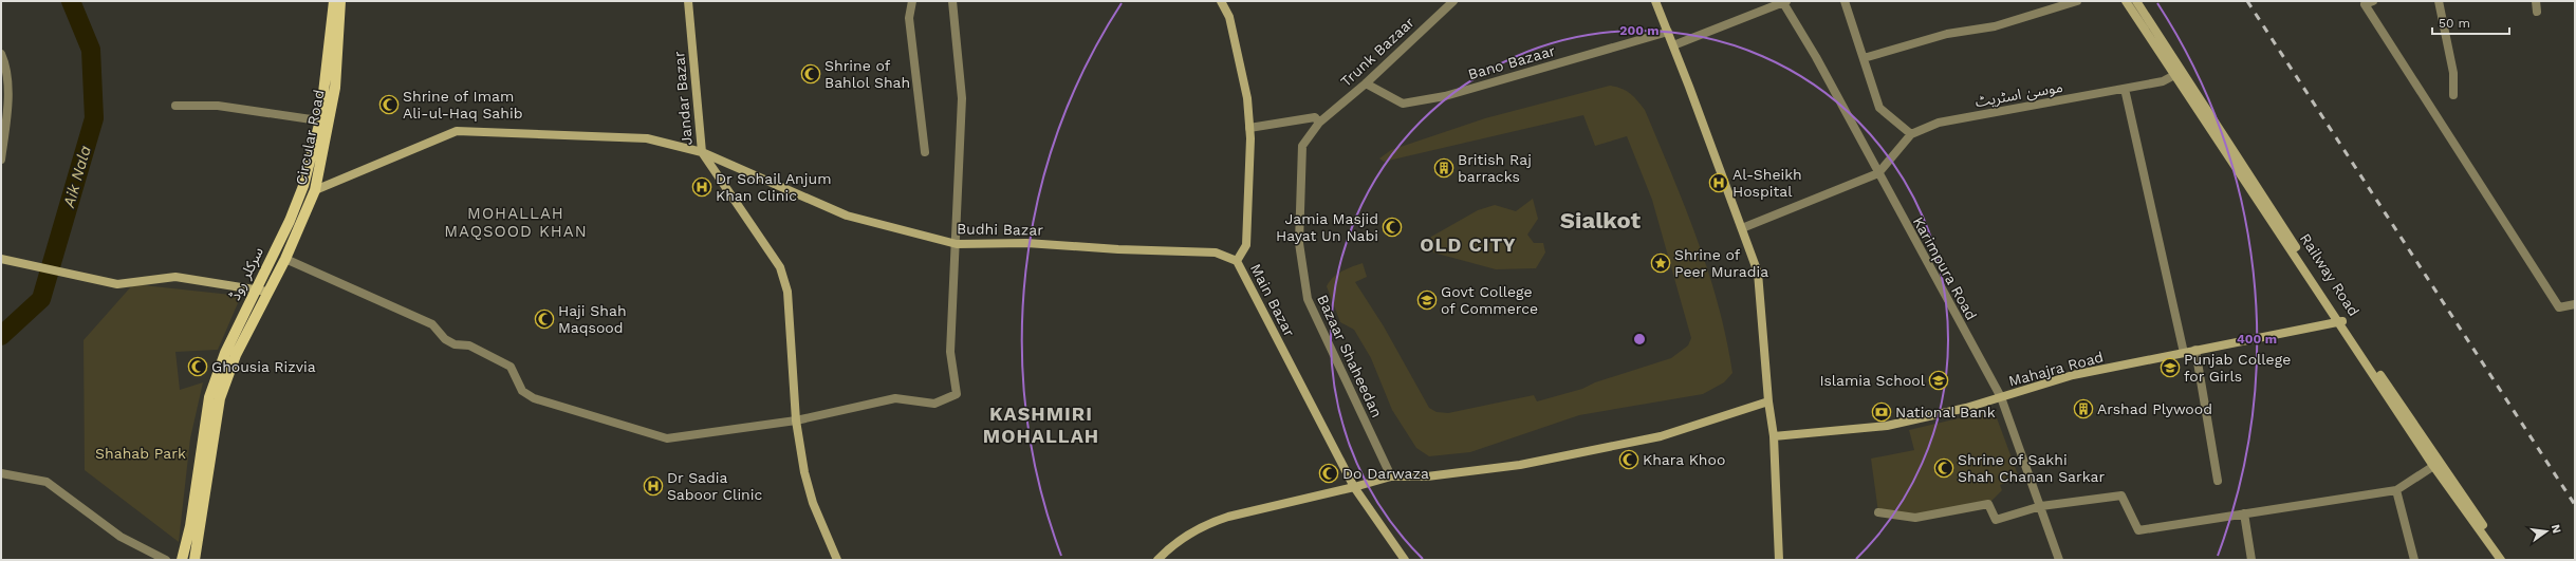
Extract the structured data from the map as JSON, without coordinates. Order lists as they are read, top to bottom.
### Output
{
  "streets": {
    "main road": ["Circular Road", "سرکلر روڈ"],
    "street": [
      "Trunk Bazaar",
      "Bano Bazaar",
      "موسیٰ اسٹریٹ",
      "Jandar Bazar",
      "Budhi Bazar",
      "Karimpura Road",
      "Railway Road",
      "Main Bazar",
      "Bazaar Shaheedan",
      "Mahajra Road"
    ]
  },
  "crossings": [
    ["Trunk Bazaar", "Bano Bazaar"],
    ["Trunk Bazaar", "Bazaar Shaheedan"],
    ["موسیٰ اسٹریٹ", "Karimpura Road"],
    ["موسیٰ اسٹریٹ", "Railway Road"],
    ["Jandar Bazar", "Budhi Bazar"],
    ["Circular Road", "Budhi Bazar"],
    ["Circular Road", "سرکلر روڈ"],
    ["Budhi Bazar", "Main Bazar"],
    ["Karimpura Road", "Mahajra Road"],
    ["Railway Road", "Mahajra Road"]
  ],
  "districts": [
    "MOHALLAH MAQSOOD KHAN",
    "Sialkot",
    "OLD CITY",
    "KASHMIRI MOHALLAH"
  ],
  "water": ["Aik Nala"],
  "parks": ["Shahab Park"],
  "places": {
    "mosque": [
      "Shrine of Bahlol Shah",
      "Shrine of Imam Ali-ul-Haq Sahib",
      "Jamia Masjid Hayat Un Nabi",
      "Haji Shah Maqsood",
      "Ghousia Rizvia",
      "Khara Khoo",
      "Shrine of Sakhi Shah Chanan Sarkar",
      "Do Darwaza"
    ],
    "building": ["British Raj barracks", "Arshad Plywood"],
    "hospital": ["Al-Sheikh Hospital", "Dr Sohail Anjum Khan Clinic", "Dr Sadia Saboor Clinic"],
    "place": ["Shrine of Peer Muradia"],
    "school or university": ["Govt College of Commerce", "Punjab College for Girls", "Islamia School"],
    "bank": ["National Bank"]
  },
  "scale_bar": "50 m",
  "north": "right",
  "rings": ["200 m", "400 m"]
}
